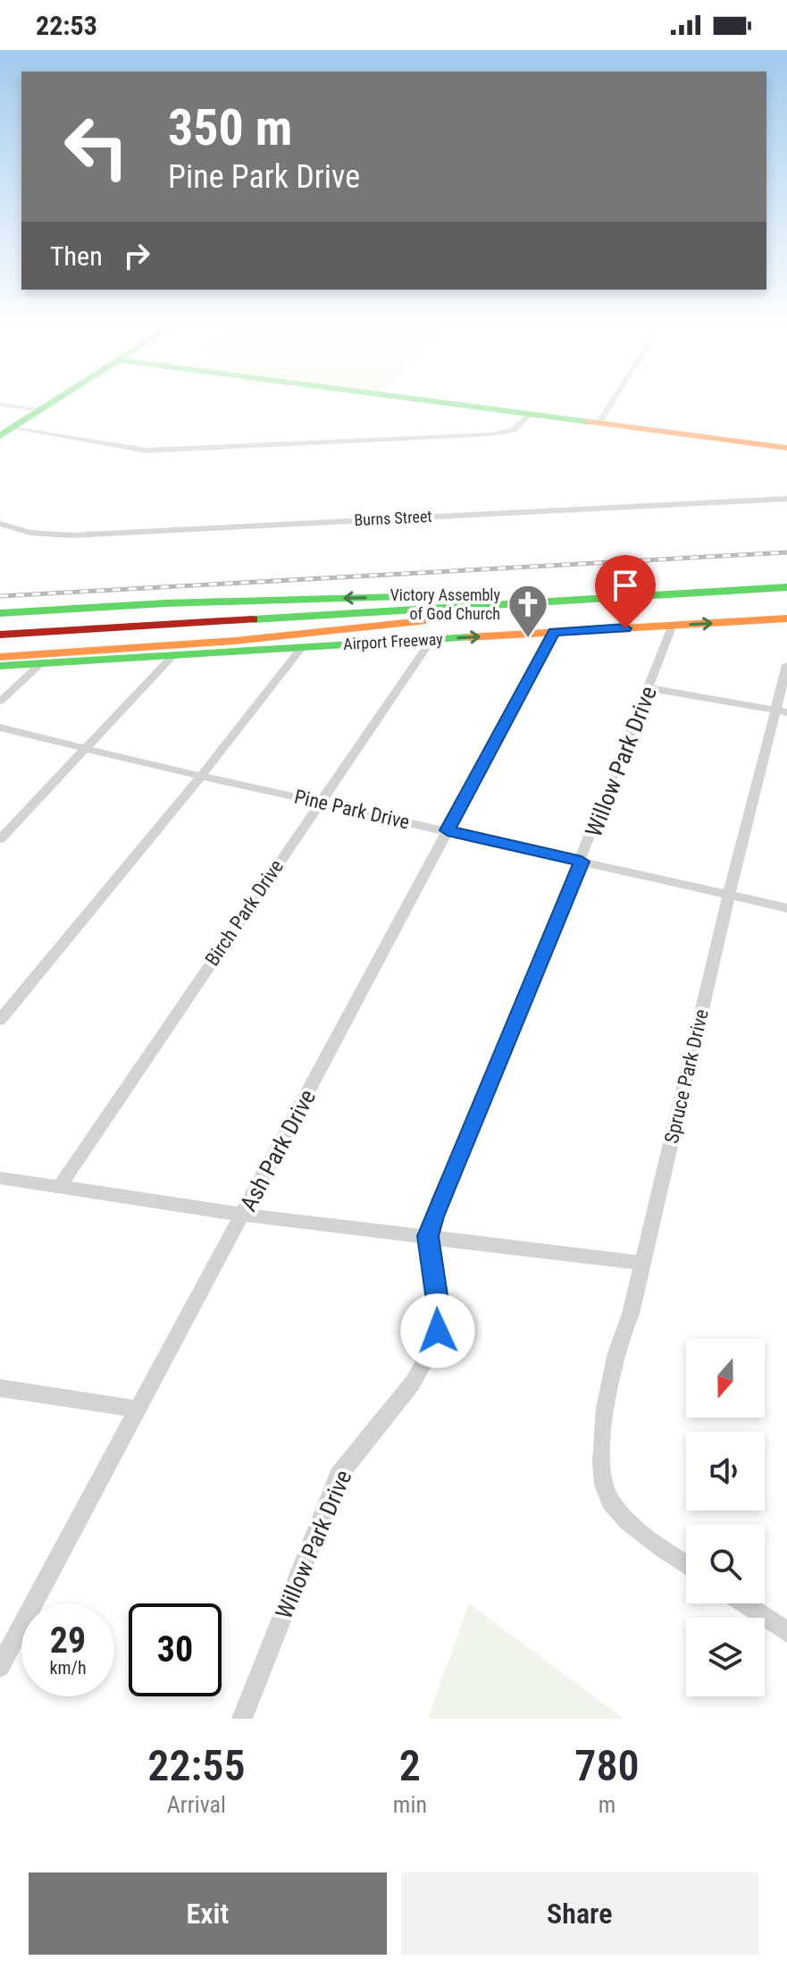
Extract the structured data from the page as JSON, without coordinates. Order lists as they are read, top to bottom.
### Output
{
  "streets": {
    "main road": ["Airport Freeway"],
    "street": [
      "Burns Street",
      "Willow Park Drive",
      "Pine Park Drive",
      "Birch Park Drive",
      "Spruce Park Drive",
      "Ash Park Drive"
    ]
  },
  "crossings": [
    ["Airport Freeway", "Willow Park Drive"],
    ["Airport Freeway", "Birch Park Drive"],
    ["Airport Freeway", "Ash Park Drive"],
    ["Willow Park Drive", "Pine Park Drive"],
    ["Pine Park Drive", "Birch Park Drive"],
    ["Pine Park Drive", "Spruce Park Drive"],
    ["Pine Park Drive", "Ash Park Drive"]
  ],
  "places": {
    "church": ["Victory Assembly of God Church"]
  },
  "north": "bottom",
  "page": {
    "status": "22:53",
    "turn": ["350 m", "Pine Park Drive"],
    "then": "Then",
    "speed": "29 km/h",
    "limit": "30",
    "eta": [
      "22:55",
      "Arrival",
      "2",
      "min",
      "780",
      "m"
    ],
    "buttons": ["Exit", "Share"]
  }
}
